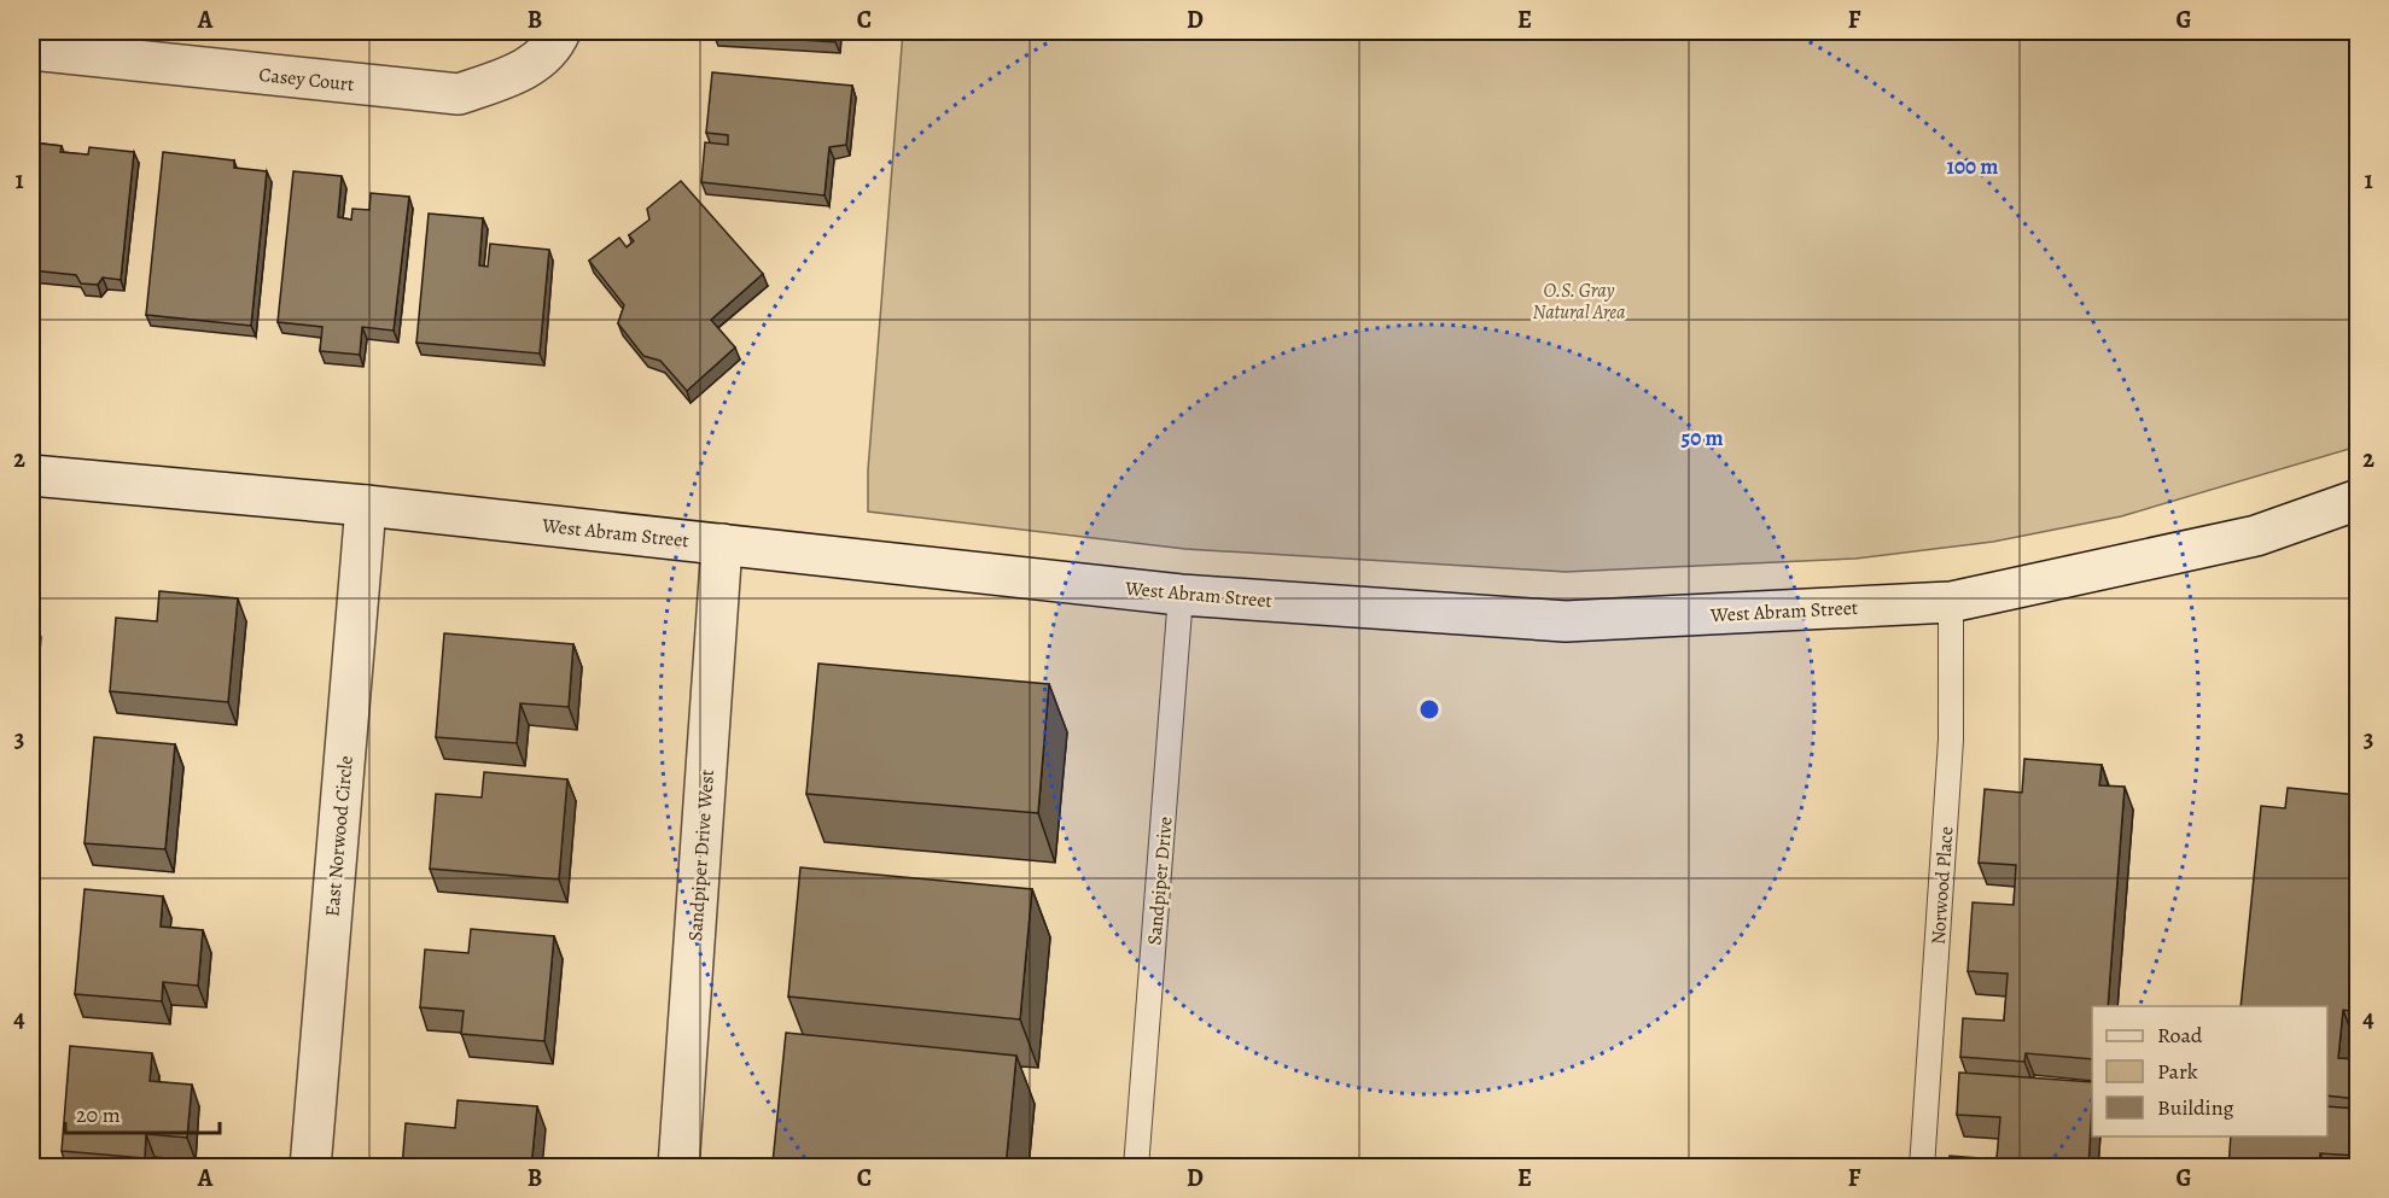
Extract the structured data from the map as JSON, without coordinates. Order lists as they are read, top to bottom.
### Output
{
  "streets": {
    "main road": [
      "Casey Court",
      "West Abram Street",
      "East Norwood Circle",
      "Sandpiper Drive West"
    ],
    "lane": ["Sandpiper Drive", "Norwood Place"]
  },
  "crossings": [
    ["West Abram Street", "East Norwood Circle"],
    ["West Abram Street", "Sandpiper Drive West"],
    ["West Abram Street", "Sandpiper Drive"],
    ["West Abram Street", "Norwood Place"]
  ],
  "parks": ["O.S. Gray Natural Area"],
  "legend": ["Road", "Park", "Building"],
  "scale_bar": "20 m",
  "grid": {
    "columns": [
      "A",
      "B",
      "C",
      "D",
      "E",
      "F",
      "G"
    ],
    "rows": [
      "1",
      "2",
      "3",
      "4"
    ]
  },
  "rings": ["100 m", "50 m"]
}
